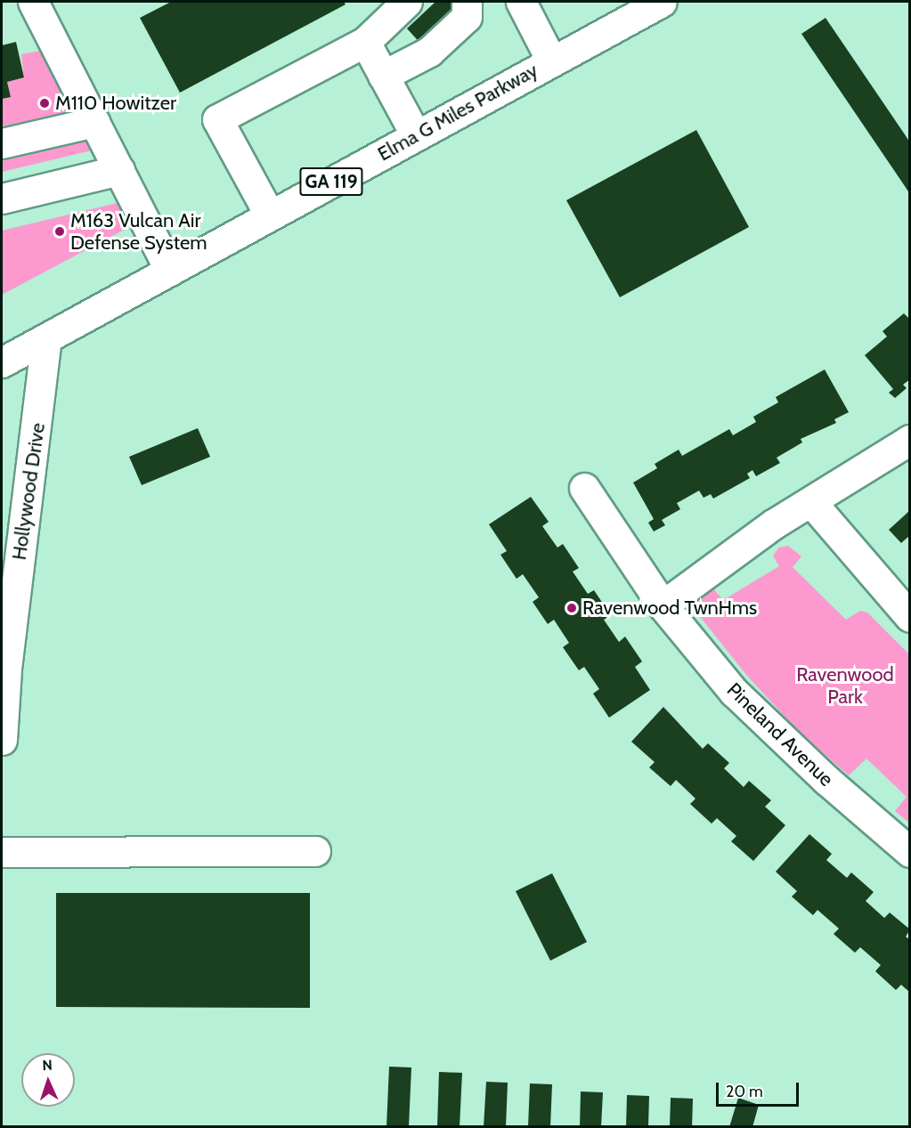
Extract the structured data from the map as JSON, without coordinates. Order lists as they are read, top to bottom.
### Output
{
  "streets": {
    "street": [
      "Elma G Miles Parkway",
      "GA 119",
      "Hollywood Drive",
      "Pineland Avenue"
    ]
  },
  "crossings": [
    ["Elma G Miles Parkway", "Hollywood Drive"]
  ],
  "parks": ["Ravenwood Park"],
  "places": ["M110 Howitzer", "M163 Vulcan Air Defense System", "Ravenwood TwnHms"],
  "scale_bar": "20 m",
  "north": "top"
}
